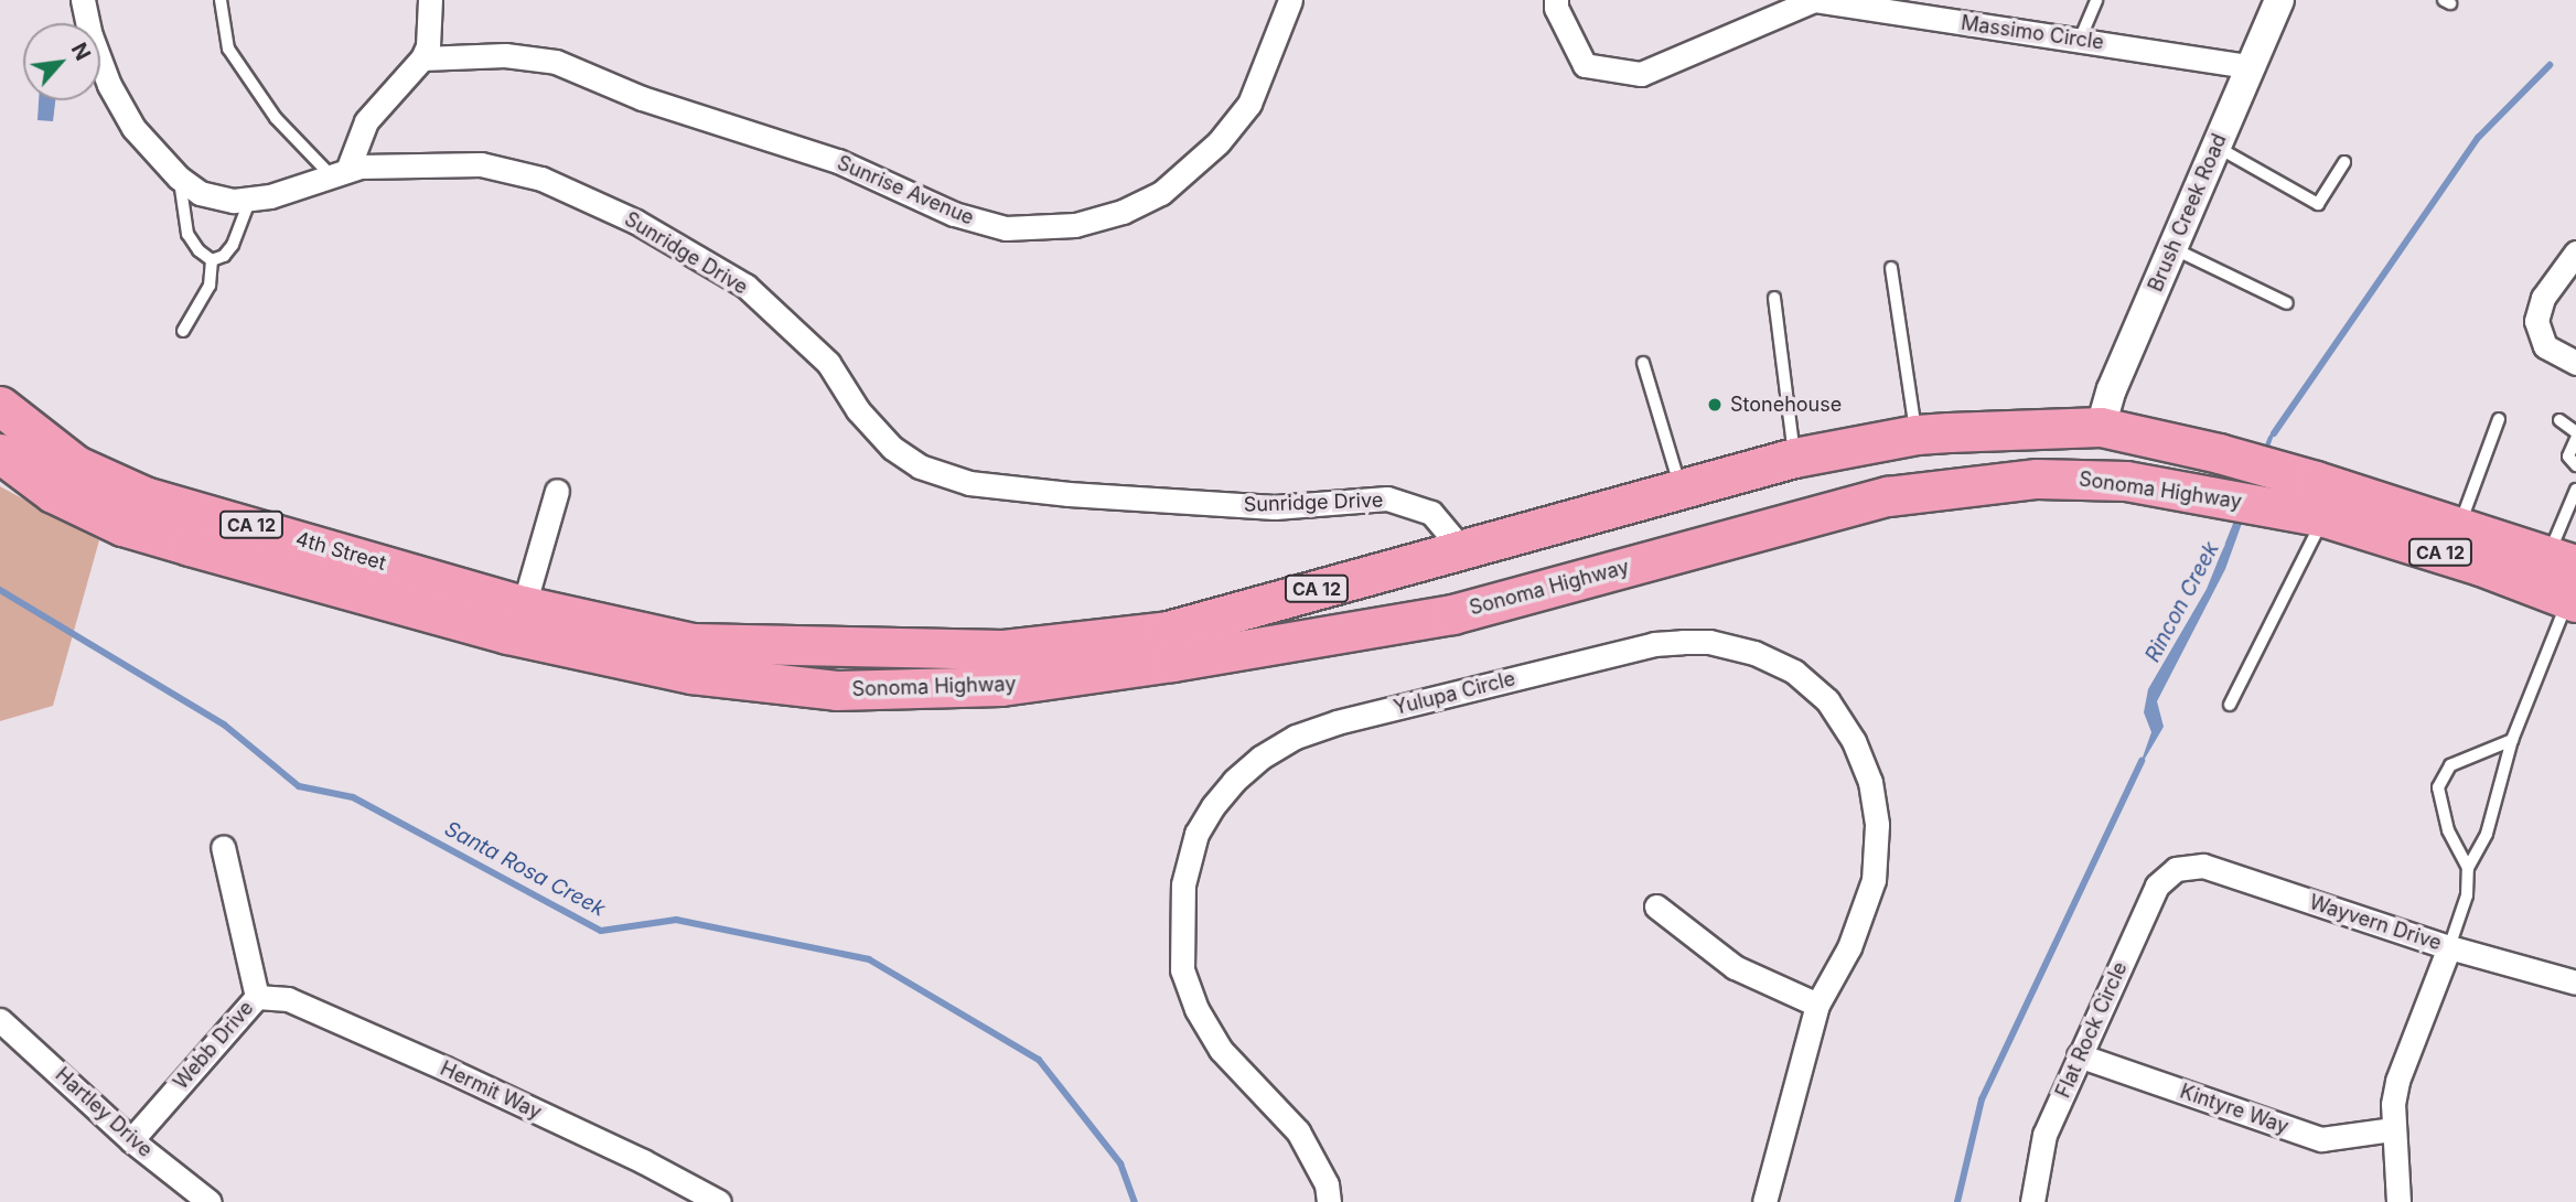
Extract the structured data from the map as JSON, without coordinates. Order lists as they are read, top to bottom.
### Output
{
  "streets": {
    "main road": ["Sonoma Highway", "CA 12", "4th Street"],
    "street": [
      "Massimo Circle",
      "Sunrise Avenue",
      "Brush Creek Road",
      "Sunridge Drive",
      "Yulupa Circle",
      "Wayvern Drive",
      "Flat Rock Circle",
      "Webb Drive",
      "Hermit Way",
      "Kintyre Way",
      "Hartley Drive"
    ]
  },
  "crossings": [
    ["Massimo Circle", "Brush Creek Road"],
    ["Brush Creek Road", "Sonoma Highway"],
    ["Sunridge Drive", "Sonoma Highway"],
    ["Sonoma Highway", "4th Street"],
    ["Wayvern Drive", "Flat Rock Circle"],
    ["Flat Rock Circle", "Kintyre Way"],
    ["Webb Drive", "Hermit Way"],
    ["Webb Drive", "Hartley Drive"]
  ],
  "water": ["Rincon Creek", "Santa Rosa Creek"],
  "places": ["Stonehouse"],
  "north": "top right"
}
